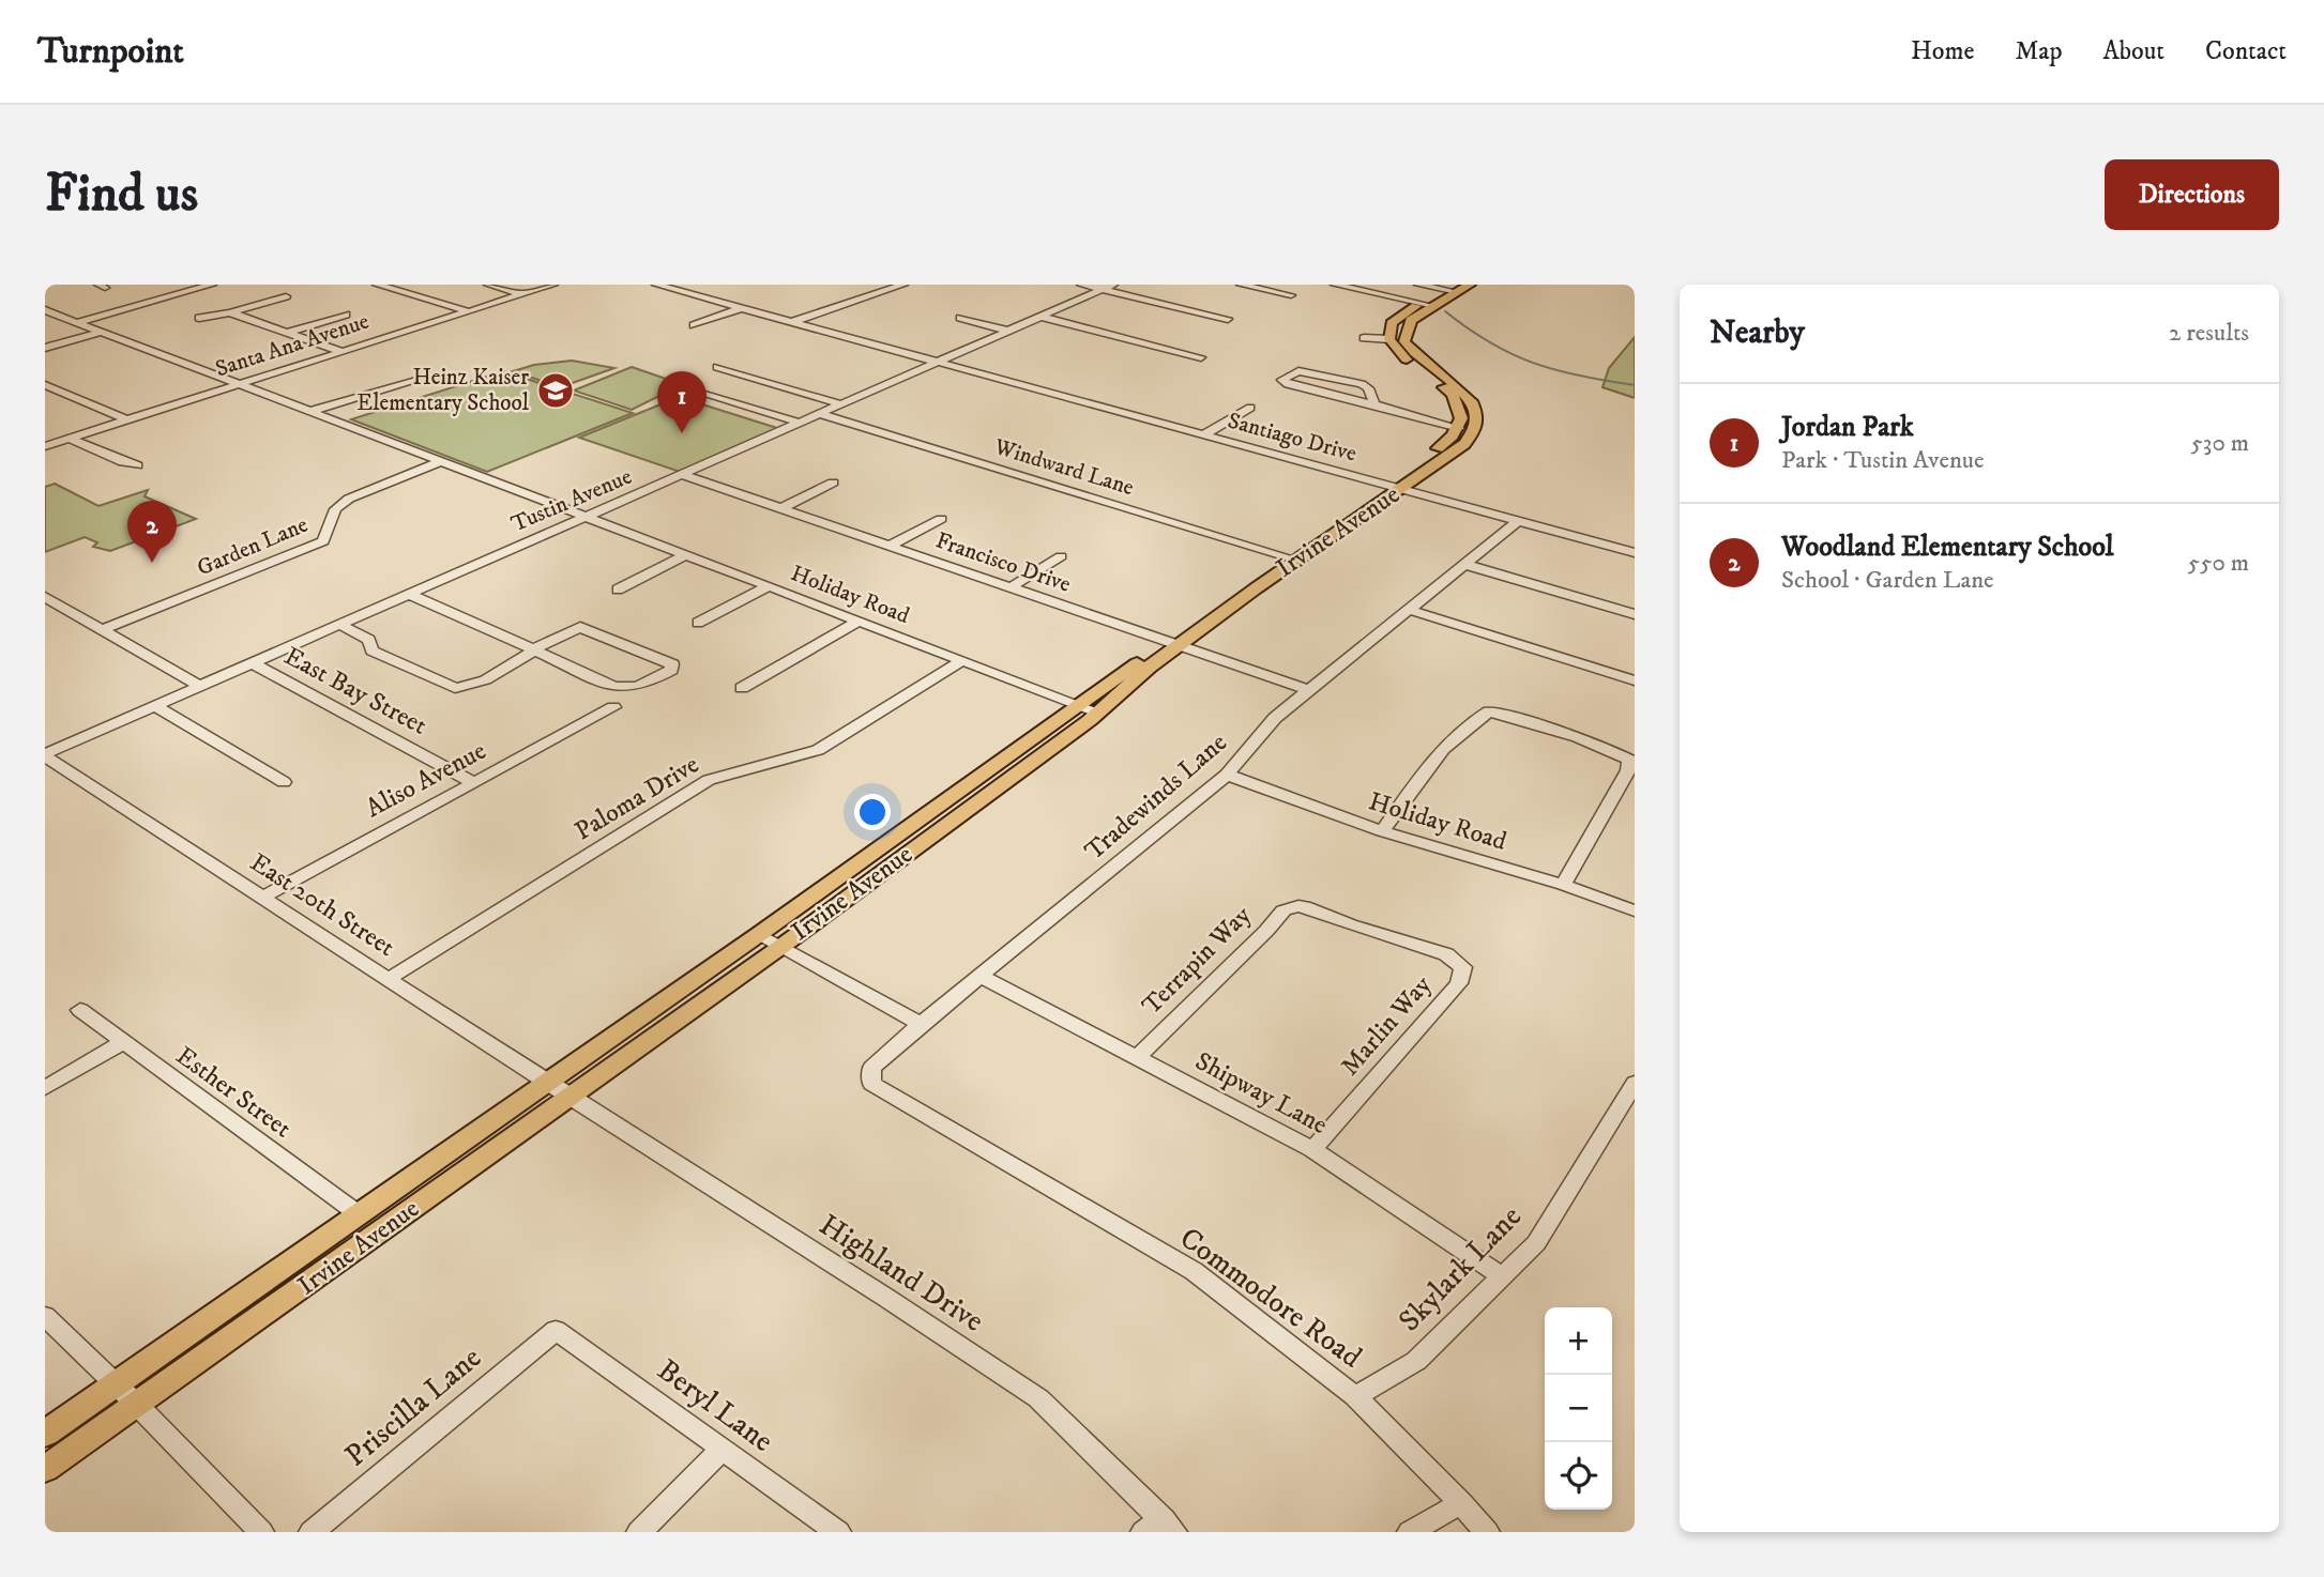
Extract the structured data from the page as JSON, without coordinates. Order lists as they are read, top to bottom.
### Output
{
  "streets": {
    "main road": ["Irvine Avenue"],
    "street": [
      "Santa Ana Avenue",
      "Santiago Drive",
      "Windward Lane",
      "Tustin Avenue",
      "Garden Lane",
      "Francisco Drive",
      "Holiday Road",
      "East Bay Street",
      "Aliso Avenue",
      "Tradewinds Lane",
      "Paloma Drive",
      "East 20th Street",
      "Terrapin Way",
      "Marlin Way",
      "Esther Street",
      "Shipway Lane",
      "Skylark Lane",
      "Highland Drive",
      "Commodore Road",
      "Beryl Lane",
      "Priscilla Lane"
    ]
  },
  "crossings": [
    ["Santa Ana Avenue", "Holiday Road"],
    ["Santiago Drive", "Tustin Avenue"],
    ["Santiago Drive", "Irvine Avenue"],
    ["Santiago Drive", "Tradewinds Lane"],
    ["Windward Lane", "Tustin Avenue"],
    ["Windward Lane", "Irvine Avenue"],
    ["Tustin Avenue", "Francisco Drive"],
    ["Tustin Avenue", "Holiday Road"],
    ["Tustin Avenue", "East Bay Street"],
    ["Tustin Avenue", "East 20th Street"],
    ["Irvine Avenue", "Francisco Drive"],
    ["Irvine Avenue", "Holiday Road"],
    ["Irvine Avenue", "East 20th Street"],
    ["Irvine Avenue", "Esther Street"],
    ["Irvine Avenue", "Highland Drive"],
    ["Garden Lane", "Holiday Road"],
    ["Francisco Drive", "Tradewinds Lane"],
    ["Holiday Road", "Tradewinds Lane"],
    ["Holiday Road", "Paloma Drive"],
    ["East Bay Street", "Aliso Avenue"],
    ["Aliso Avenue", "East 20th Street"],
    ["Tradewinds Lane", "Shipway Lane"],
    ["Tradewinds Lane", "Commodore Road"],
    ["Paloma Drive", "East 20th Street"],
    ["East 20th Street", "Highland Drive"],
    ["Terrapin Way", "Marlin Way"],
    ["Terrapin Way", "Shipway Lane"],
    ["Marlin Way", "Shipway Lane"],
    ["Shipway Lane", "Skylark Lane"],
    ["Skylark Lane", "Commodore Road"],
    ["Beryl Lane", "Priscilla Lane"]
  ],
  "places": {
    "school or university": ["Heinz Kaiser Elementary School"]
  },
  "page": {
    "header": "Turnpoint",
    "nav": [
      "Home",
      "Map",
      "About",
      "Contact"
    ],
    "buttons": "Directions",
    "title": "Find us",
    "heading": ["Nearby", "2 results"],
    "pins": ["1", "2"],
    "list": [
      {
        "mark": "1",
        "name": "Jordan Park",
        "note": "Park · Tustin Avenue",
        "value": "530 m"
      },
      {
        "mark": "2",
        "name": "Woodland Elementary School",
        "note": "School · Garden Lane",
        "value": "550 m"
      }
    ],
    "map_buttons": ["+", "−"]
  }
}
